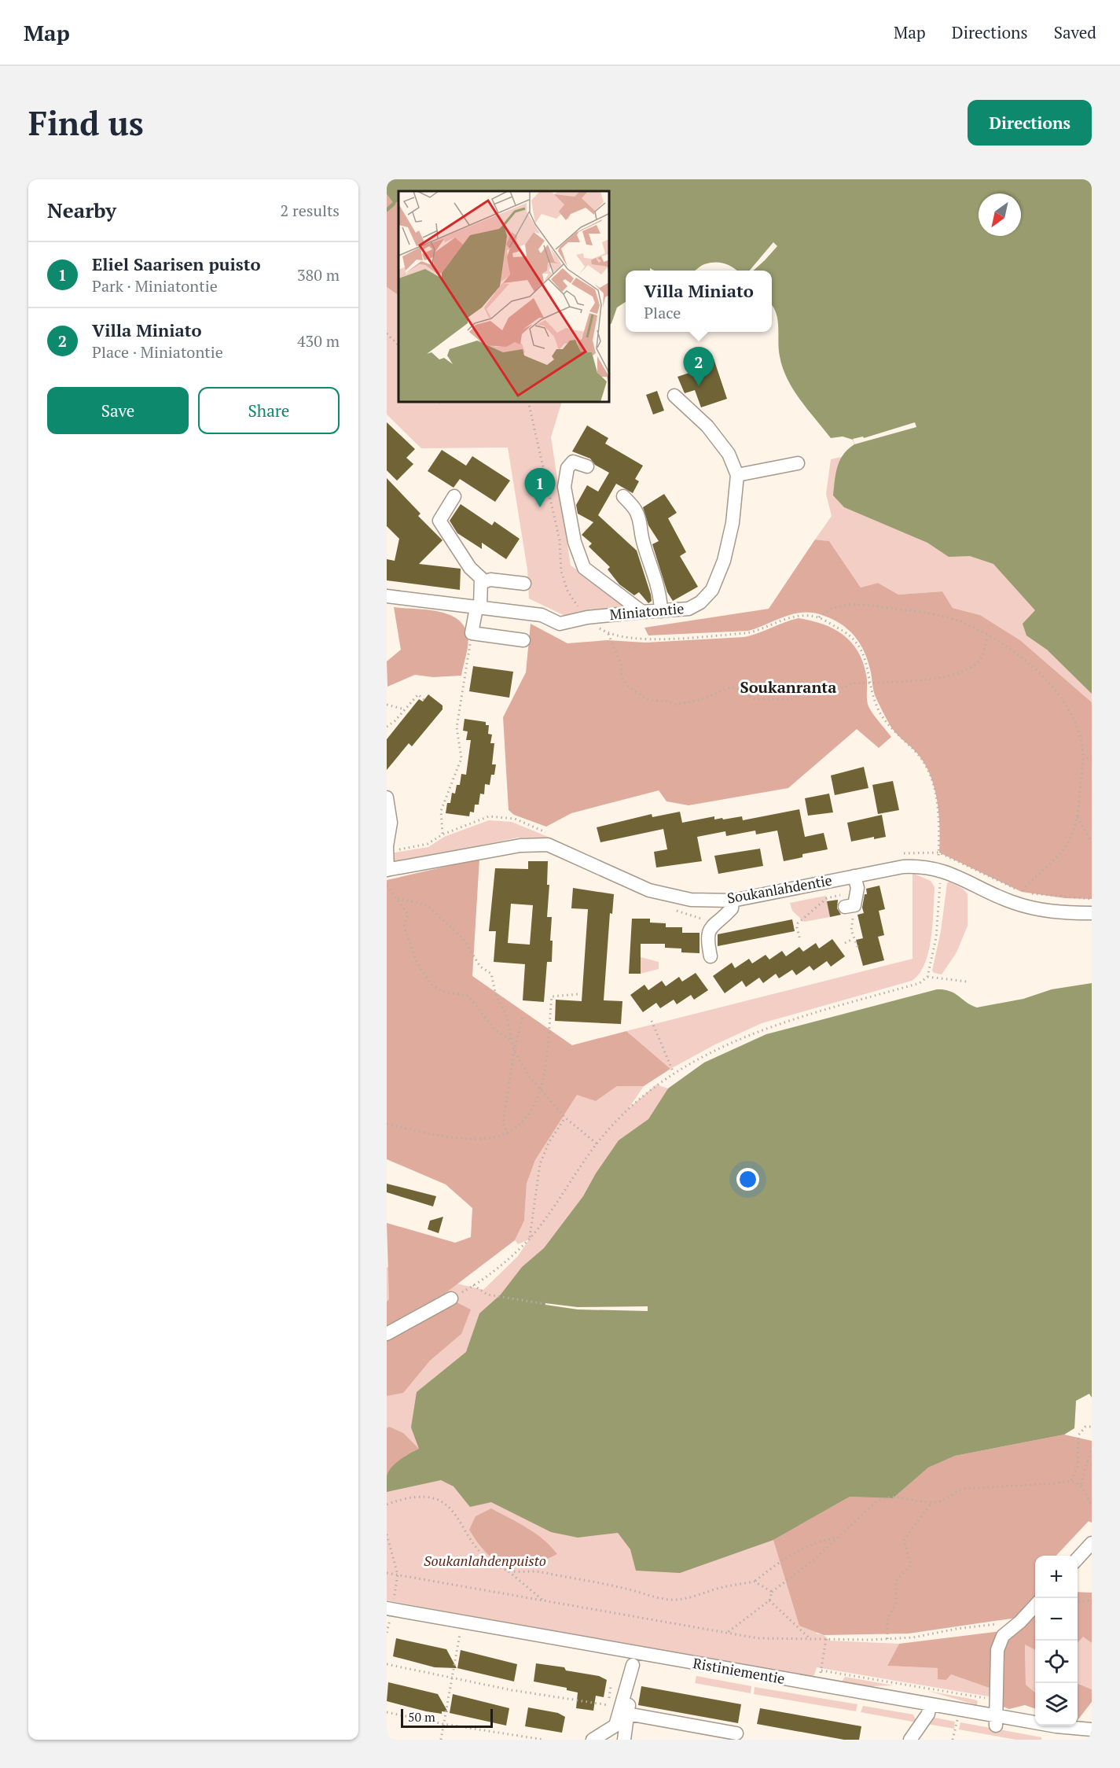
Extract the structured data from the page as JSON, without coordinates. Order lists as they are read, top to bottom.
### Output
{
  "streets": {
    "street": ["Miniatontie", "Soukanlahdentie", "Ristiniementie"]
  },
  "districts": ["Soukanranta"],
  "parks": ["Soukanlahdenpuisto"],
  "scale_bar": "50 m",
  "north": "bottom left",
  "page": {
    "header": "Map",
    "nav": ["Map", "Directions", "Saved"],
    "buttons": [
      "Directions",
      ["Save", "Share"]
    ],
    "title": "Find us",
    "heading": ["Nearby", "2 results"],
    "list": [
      {
        "mark": "1",
        "name": "Eliel Saarisen puisto",
        "note": "Park · Miniatontie",
        "value": "380 m"
      },
      {
        "mark": "2",
        "name": "Villa Miniato",
        "note": "Place · Miniatontie",
        "value": "430 m"
      }
    ],
    "popup": ["Villa Miniato", "Place"],
    "pins": ["2", "1"],
    "map_buttons": ["+", "−"],
    "scale": "50 m"
  }
}
